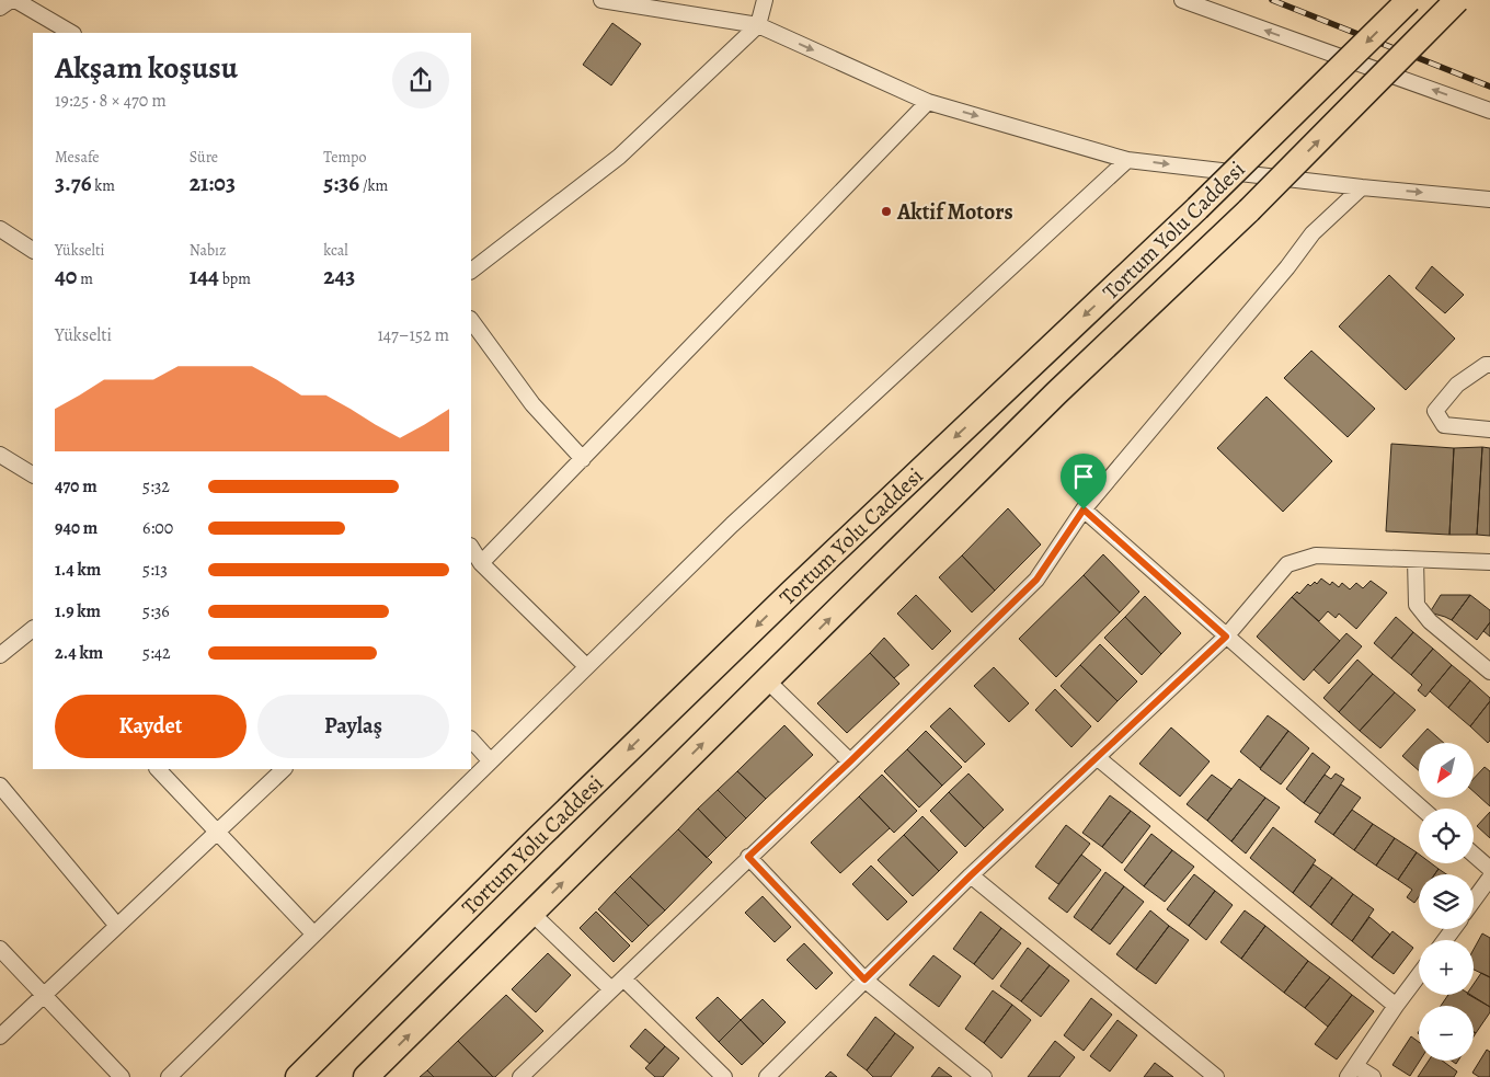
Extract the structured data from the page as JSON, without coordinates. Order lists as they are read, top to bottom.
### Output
{
  "streets": {
    "highway": ["Tortum Yolu Caddesi"]
  },
  "places": ["Aktif Motors"],
  "north": "bottom left",
  "page": {
    "heading": ["Akşam koşusu", "19:25 · 8 × 470 m"],
    "stats": [
      ["Mesafe", "3.76 km"],
      ["Süre", "21:03"],
      ["Tempo", "5:36 /km"],
      ["Yükselti", "40 m"],
      ["Nabız", "144 bpm"],
      ["kcal", "243"]
    ],
    "chart": ["Yükselti", "147–152 m"],
    "list": [
      {
        "name": "470 m",
        "note": "5:32"
      },
      {
        "name": "940 m",
        "note": "6:00"
      },
      {
        "name": "1.4 km",
        "note": "5:13"
      },
      {
        "name": "1.9 km",
        "note": "5:36"
      },
      {
        "name": "2.4 km",
        "note": "5:42"
      }
    ],
    "buttons": ["Kaydet", "Paylaş"],
    "map_buttons": ["+", "−"]
  }
}
